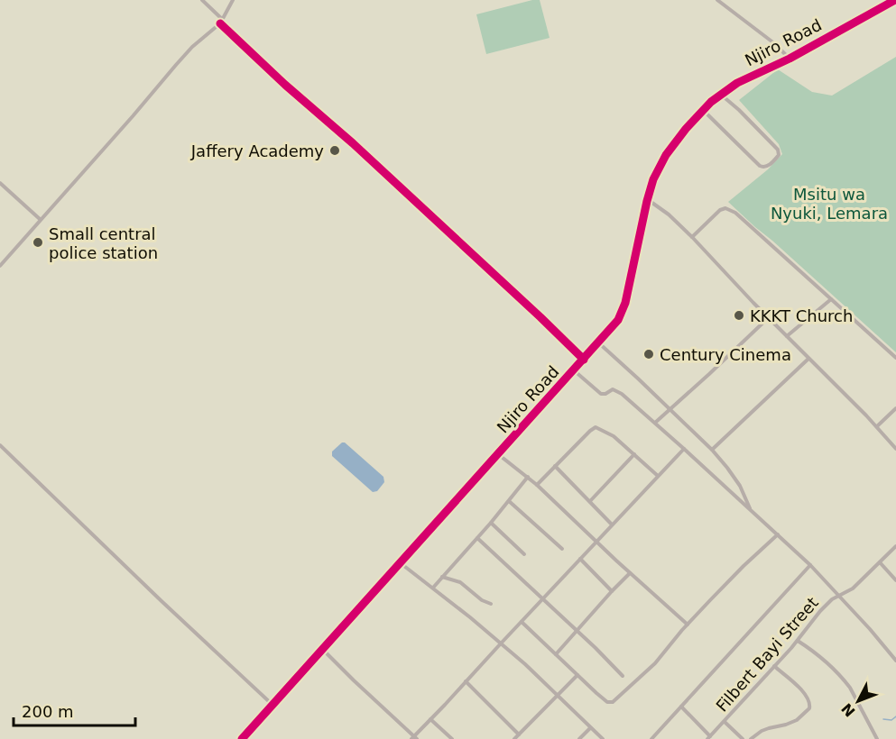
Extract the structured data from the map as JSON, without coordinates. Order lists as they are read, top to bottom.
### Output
{
  "streets": {
    "street": ["Njiro Road", "Filbert Bayi Street"]
  },
  "parks": ["Msitu wa Nyuki, Lemara"],
  "places": [
    "Jaffery Academy",
    "Small central police station",
    "KKKT Church",
    "Century Cinema"
  ],
  "scale_bar": "200 m",
  "north": "bottom left"
}
